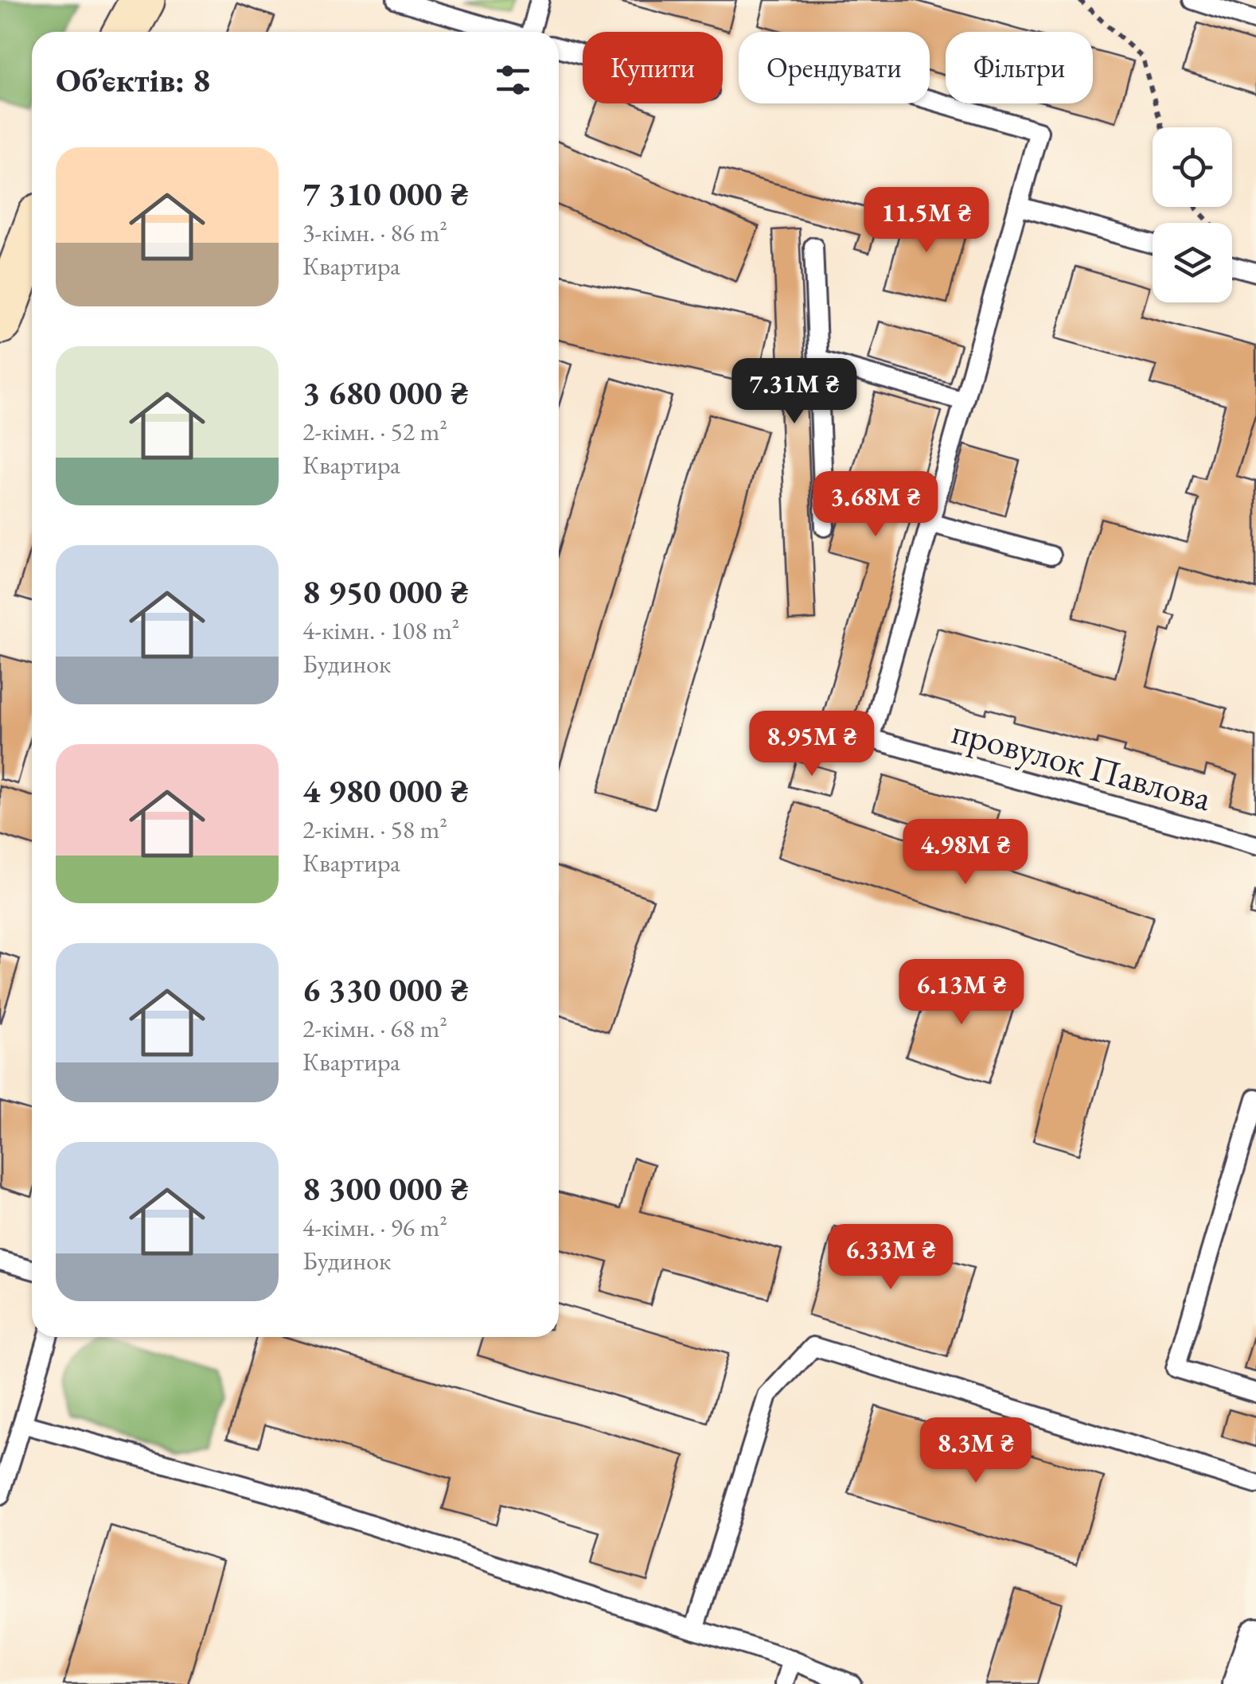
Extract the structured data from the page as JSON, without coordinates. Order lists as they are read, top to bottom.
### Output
{
  "streets": {
    "lane": ["провулок Павлова"]
  },
  "page": {
    "chip": ["Купити", "Орендувати", "Фільтри"],
    "heading": "Об’єктів: 8",
    "list": [
      {
        "name": "7 310 000 ₴",
        "note": "3-кімн. · 86 m² · Квартира"
      },
      {
        "name": "3 680 000 ₴",
        "note": "2-кімн. · 52 m² · Квартира"
      },
      {
        "name": "8 950 000 ₴",
        "note": "4-кімн. · 108 m² · Будинок"
      },
      {
        "name": "4 980 000 ₴",
        "note": "2-кімн. · 58 m² · Квартира"
      },
      {
        "name": "6 330 000 ₴",
        "note": "2-кімн. · 68 m² · Квартира"
      },
      {
        "name": "8 300 000 ₴",
        "note": "4-кімн. · 96 m² · Будинок"
      }
    ],
    "price": [
      "11.5M ₴",
      "7.31M ₴",
      "3.68M ₴",
      "8.95M ₴",
      "4.98M ₴",
      "6.13M ₴",
      "6.33M ₴",
      "8.3M ₴"
    ]
  }
}
